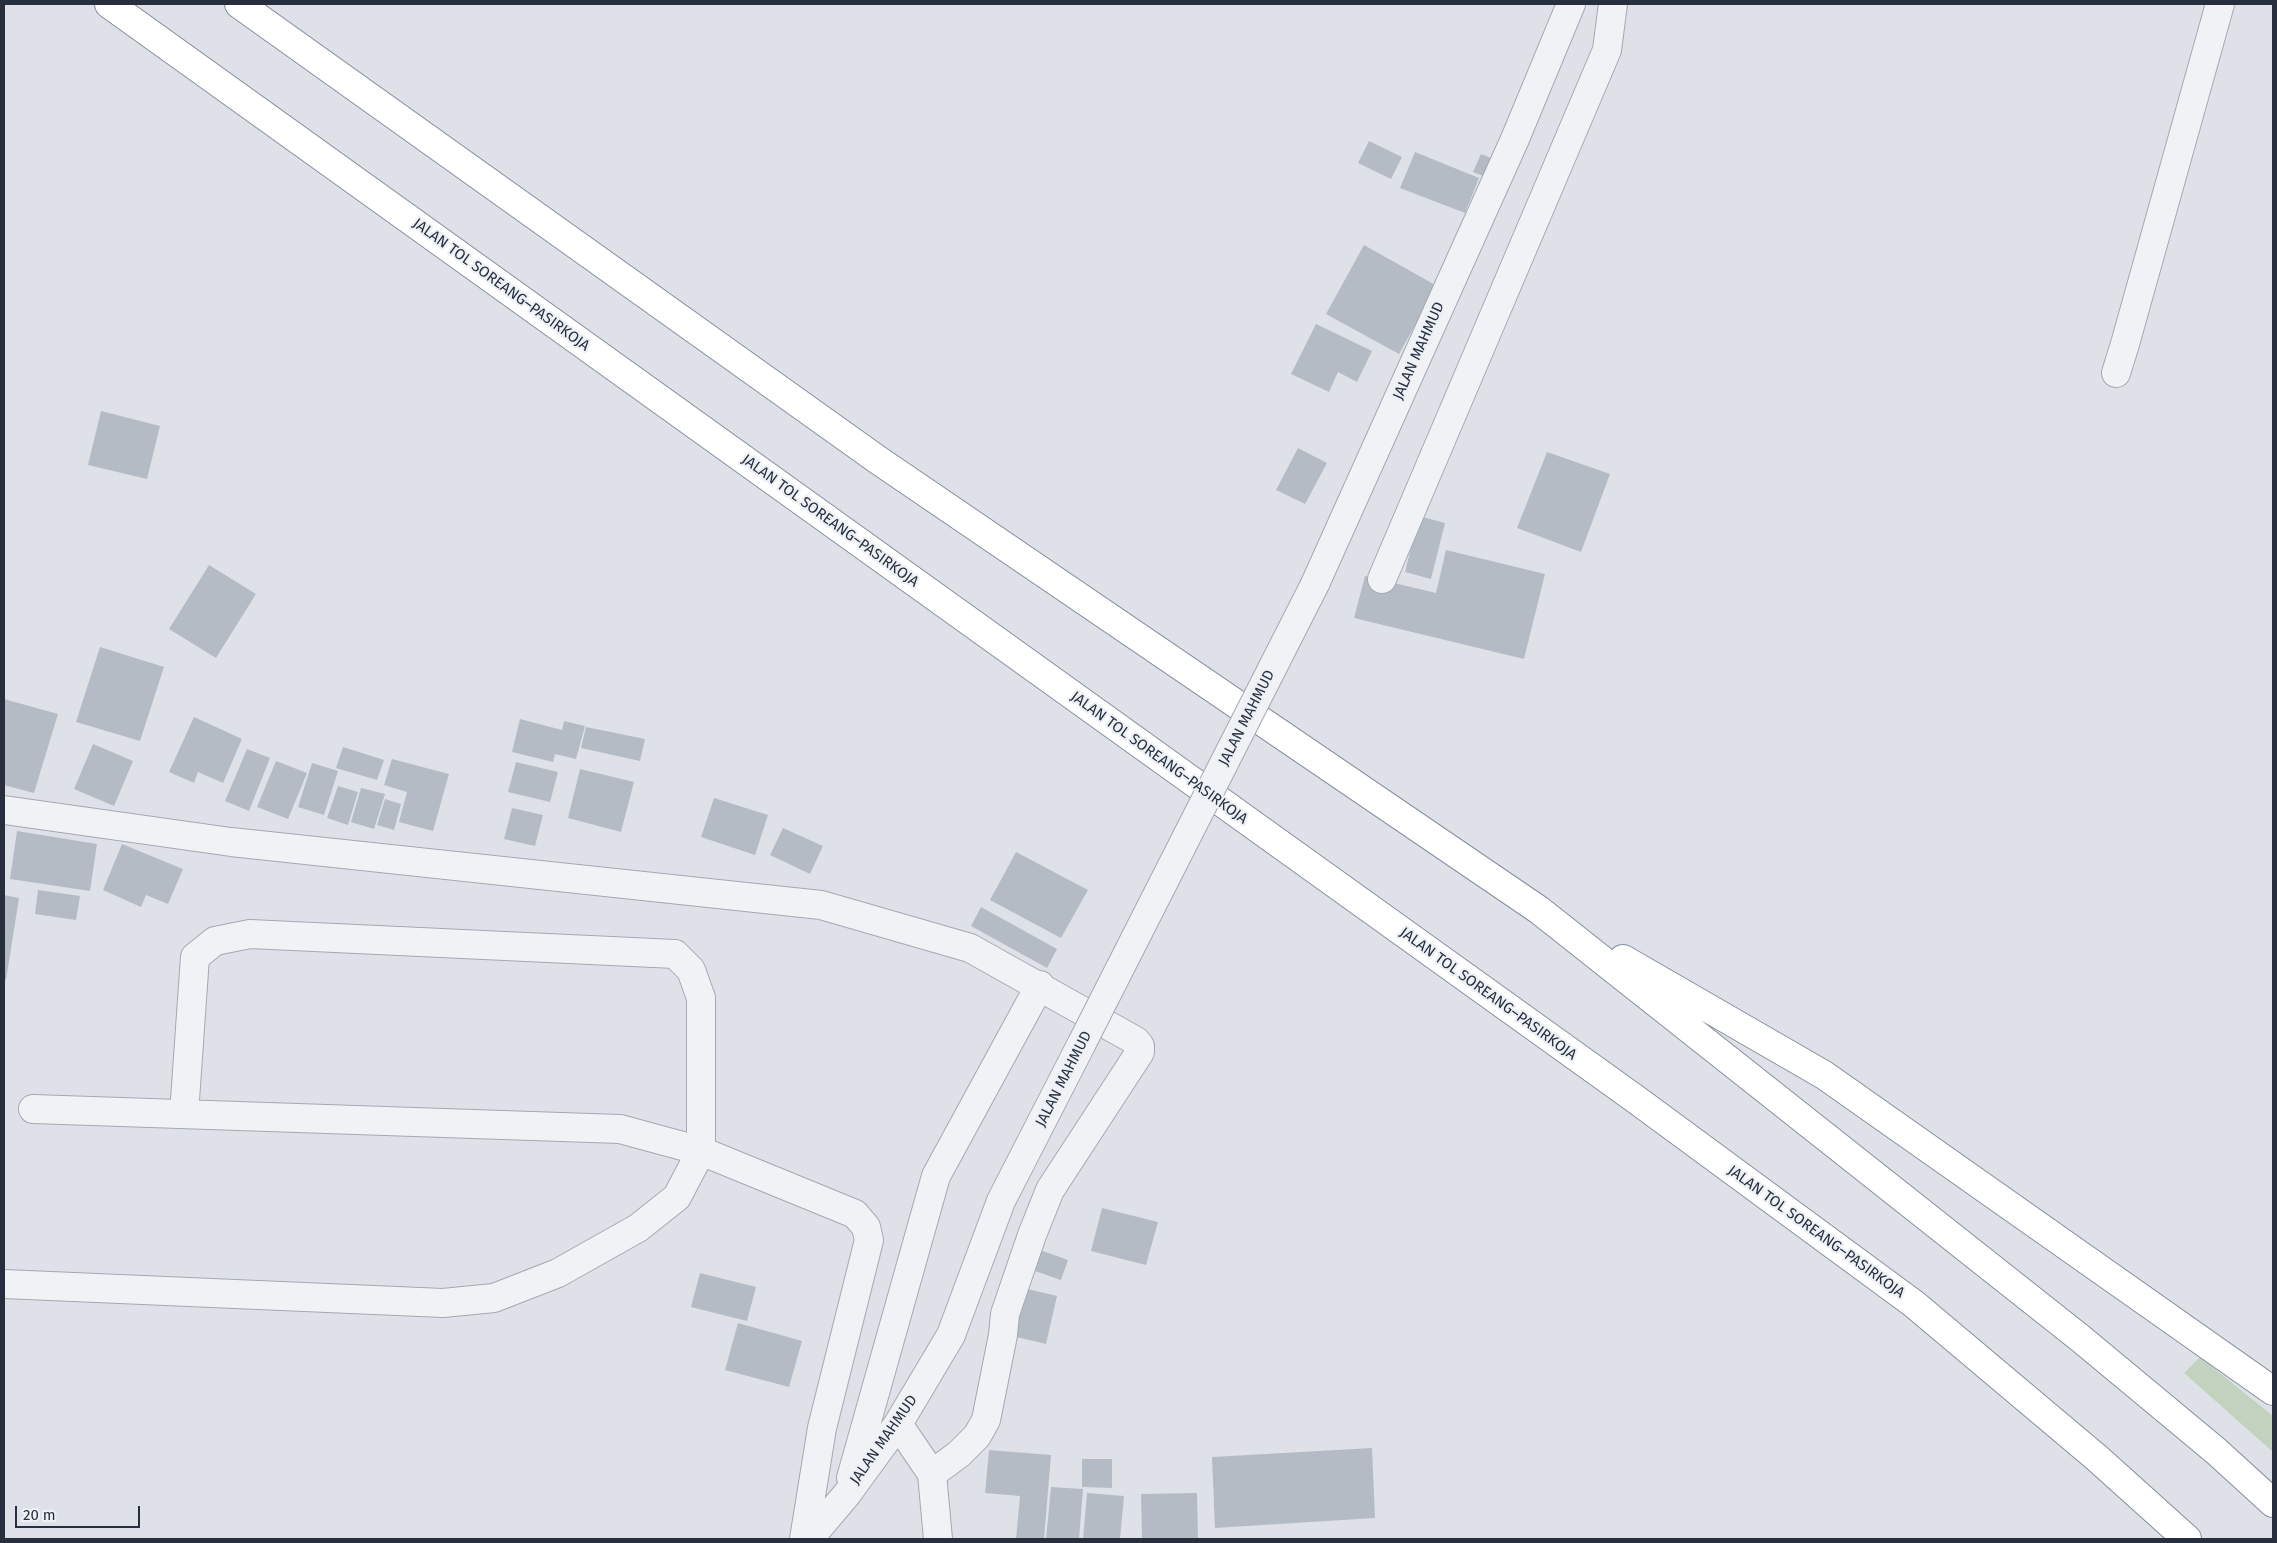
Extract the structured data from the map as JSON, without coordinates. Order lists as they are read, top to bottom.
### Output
{
  "streets": {
    "highway": ["JALAN TOL SOREANG–PASIRKOJA"],
    "street": ["JALAN MAHMUD"]
  },
  "scale_bar": "20 m"
}
